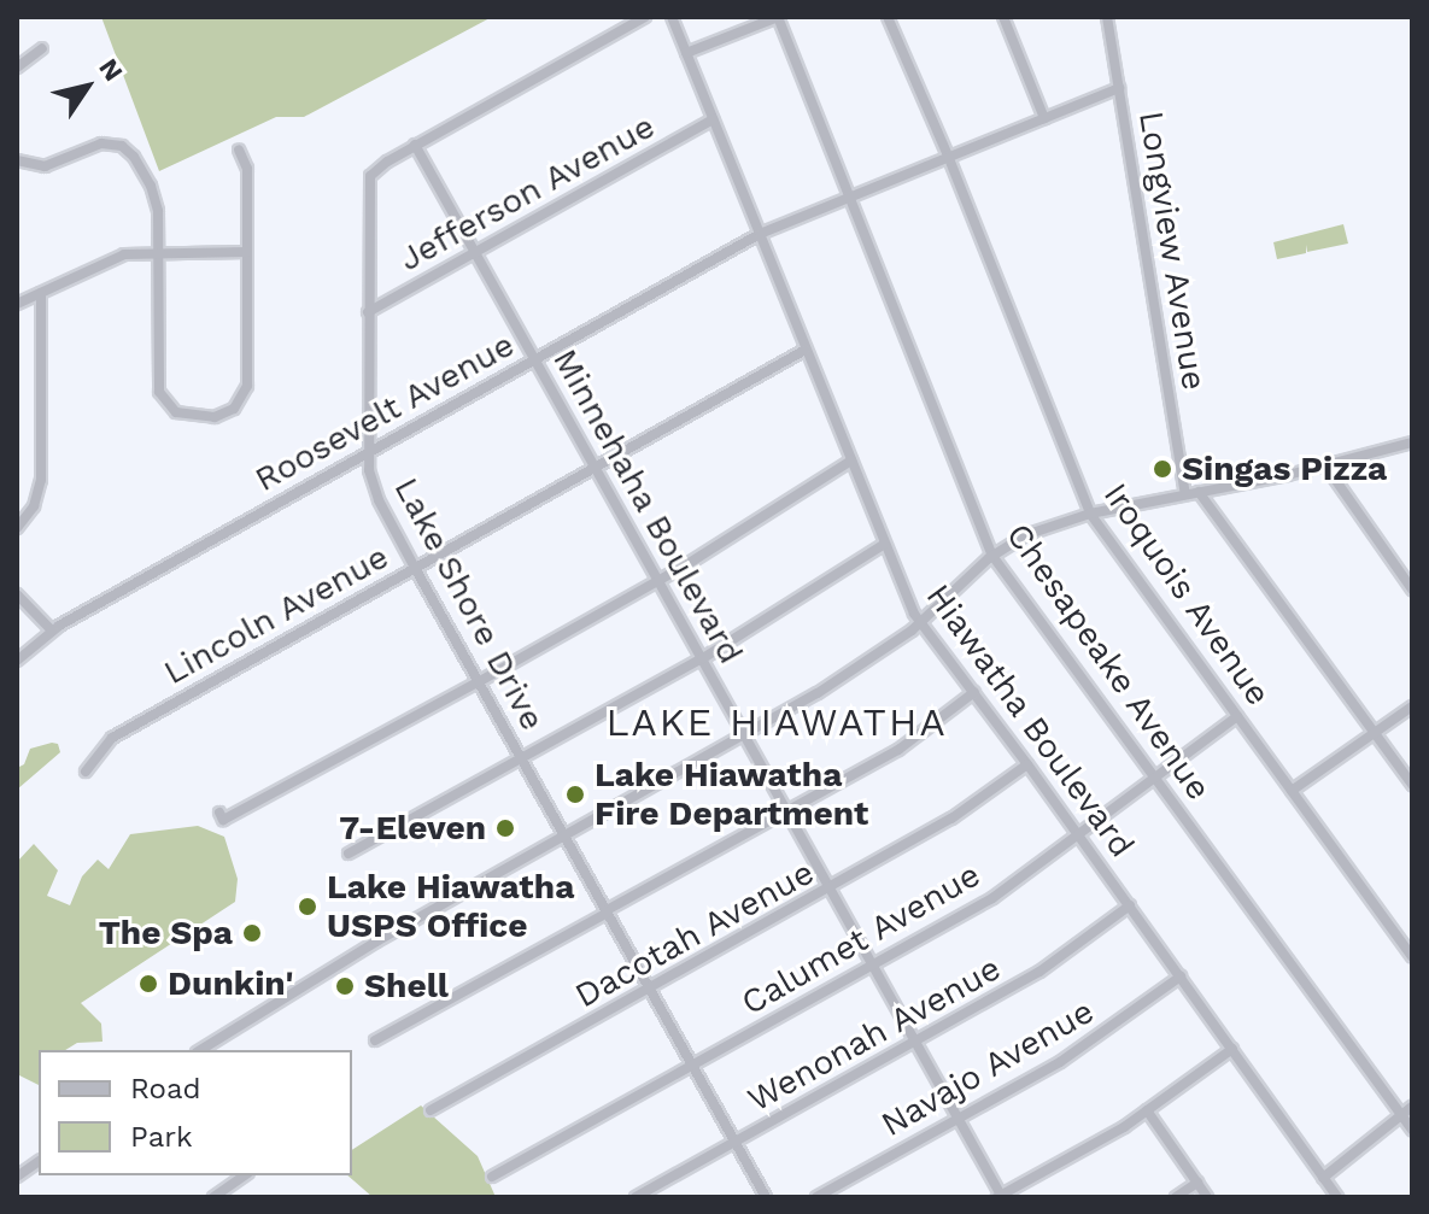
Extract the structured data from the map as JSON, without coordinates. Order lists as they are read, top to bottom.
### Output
{
  "streets": {
    "street": [
      "Jefferson Avenue",
      "Longview Avenue",
      "Roosevelt Avenue",
      "Minnehaha Boulevard",
      "Iroquois Avenue",
      "Lake Shore Drive",
      "Lincoln Avenue",
      "Chesapeake Avenue",
      "Hiawatha Boulevard",
      "Dacotah Avenue",
      "Calumet Avenue",
      "Wenonah Avenue",
      "Navajo Avenue"
    ]
  },
  "crossings": [
    ["Jefferson Avenue", "Minnehaha Boulevard"],
    ["Jefferson Avenue", "Lake Shore Drive"],
    ["Jefferson Avenue", "Hiawatha Boulevard"],
    ["Longview Avenue", "Roosevelt Avenue"],
    ["Roosevelt Avenue", "Minnehaha Boulevard"],
    ["Roosevelt Avenue", "Iroquois Avenue"],
    ["Roosevelt Avenue", "Lake Shore Drive"],
    ["Roosevelt Avenue", "Chesapeake Avenue"],
    ["Roosevelt Avenue", "Hiawatha Boulevard"],
    ["Minnehaha Boulevard", "Lake Shore Drive"],
    ["Minnehaha Boulevard", "Lincoln Avenue"],
    ["Minnehaha Boulevard", "Dacotah Avenue"],
    ["Minnehaha Boulevard", "Calumet Avenue"],
    ["Minnehaha Boulevard", "Wenonah Avenue"],
    ["Minnehaha Boulevard", "Navajo Avenue"],
    ["Iroquois Avenue", "Calumet Avenue"],
    ["Lake Shore Drive", "Lincoln Avenue"],
    ["Lake Shore Drive", "Dacotah Avenue"],
    ["Lake Shore Drive", "Calumet Avenue"],
    ["Lake Shore Drive", "Wenonah Avenue"],
    ["Lincoln Avenue", "Hiawatha Boulevard"],
    ["Chesapeake Avenue", "Calumet Avenue"],
    ["Hiawatha Boulevard", "Dacotah Avenue"],
    ["Hiawatha Boulevard", "Calumet Avenue"],
    ["Hiawatha Boulevard", "Wenonah Avenue"],
    ["Hiawatha Boulevard", "Navajo Avenue"]
  ],
  "districts": ["LAKE HIAWATHA"],
  "places": [
    "Singas Pizza",
    "Lake Hiawatha Fire Department",
    "7-Eleven",
    "Lake Hiawatha USPS Office",
    "The Spa",
    "Dunkin'",
    "Shell"
  ],
  "legend": ["Road", "Park"],
  "north": "top right"
}
